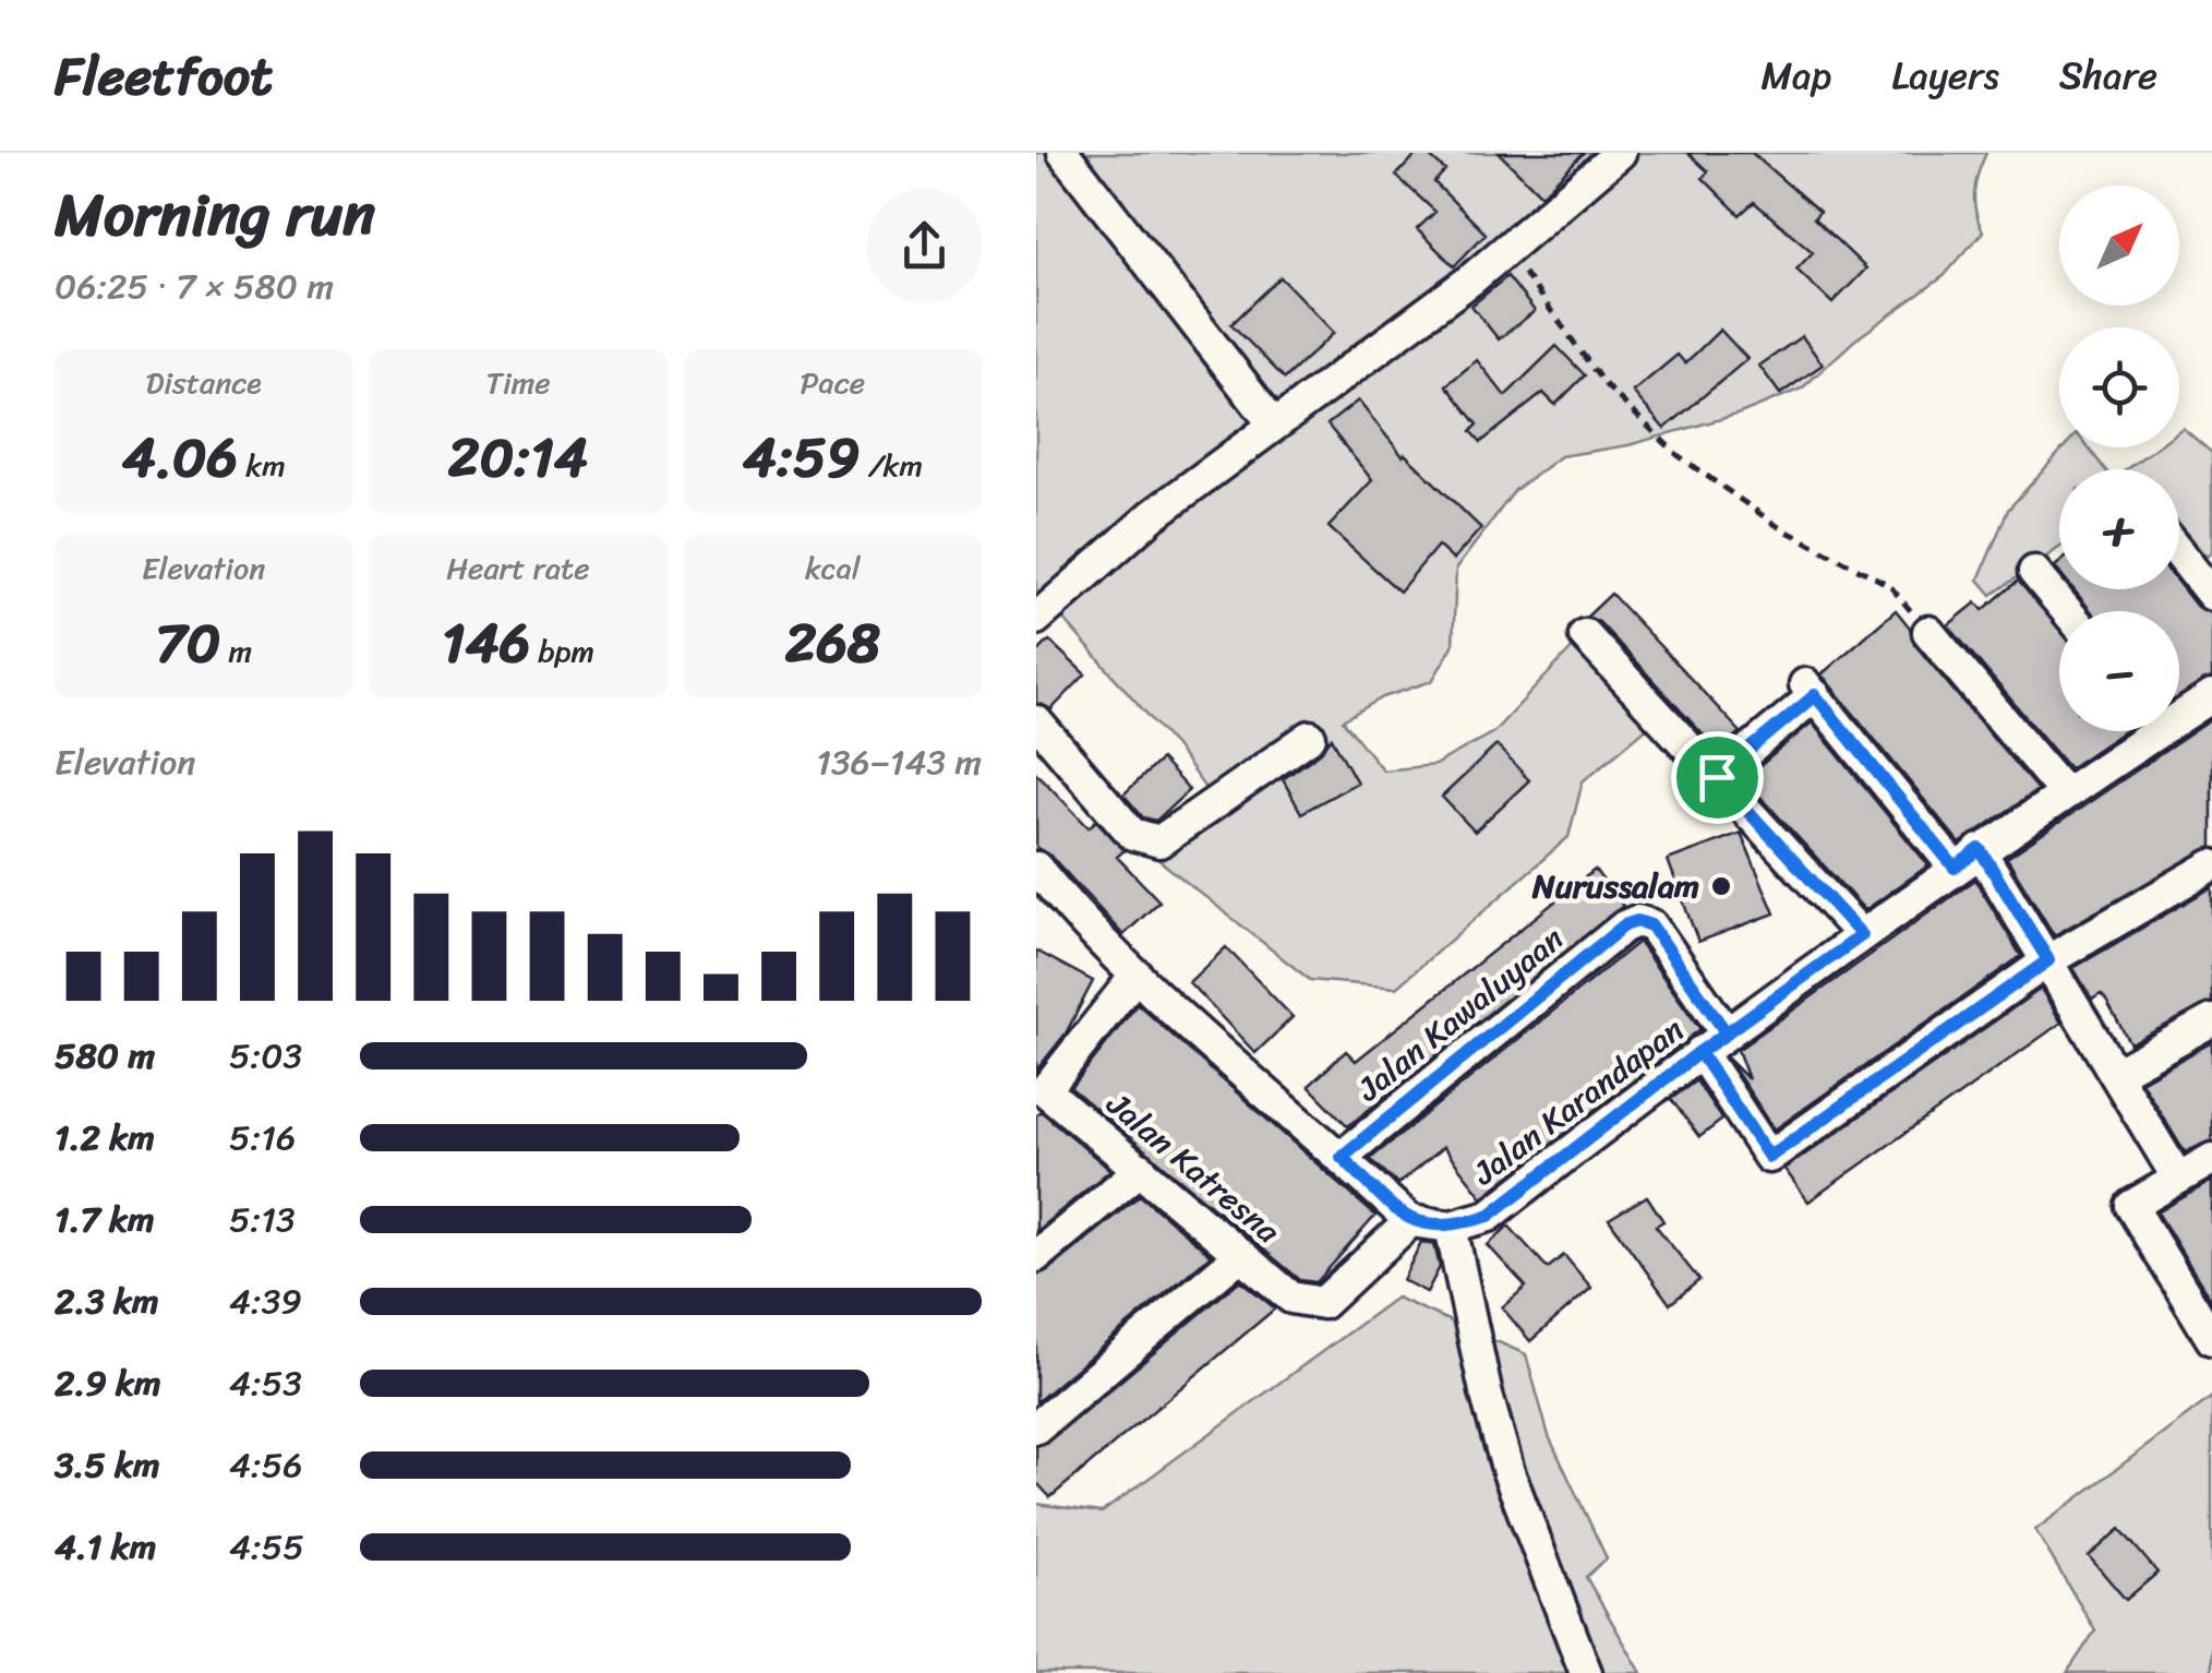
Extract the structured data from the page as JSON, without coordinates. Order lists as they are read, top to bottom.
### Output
{
  "streets": {
    "street": ["Jalan Kawaluyaan", "Jalan Karandapan", "Jalan Katresna"]
  },
  "crossings": [
    ["Jalan Kawaluyaan", "Jalan Karandapan"],
    ["Jalan Karandapan", "Jalan Katresna"]
  ],
  "places": ["Nurussalam"],
  "north": "top right",
  "page": {
    "header": "Fleetfoot",
    "nav": ["Map", "Layers", "Share"],
    "heading": ["Morning run", "06:25 · 7 × 580 m"],
    "map_buttons": ["+", "−"],
    "stats": [
      ["Distance", "4.06 km"],
      ["Time", "20:14"],
      ["Pace", "4:59 /km"],
      ["Elevation", "70 m"],
      ["Heart rate", "146 bpm"],
      ["kcal", "268"]
    ],
    "chart": ["Elevation", "136–143 m"],
    "list": [
      {
        "name": "580 m",
        "note": "5:03"
      },
      {
        "name": "1.2 km",
        "note": "5:16"
      },
      {
        "name": "1.7 km",
        "note": "5:13"
      },
      {
        "name": "2.3 km",
        "note": "4:39"
      },
      {
        "name": "2.9 km",
        "note": "4:53"
      },
      {
        "name": "3.5 km",
        "note": "4:56"
      },
      {
        "name": "4.1 km",
        "note": "4:55"
      }
    ]
  }
}
